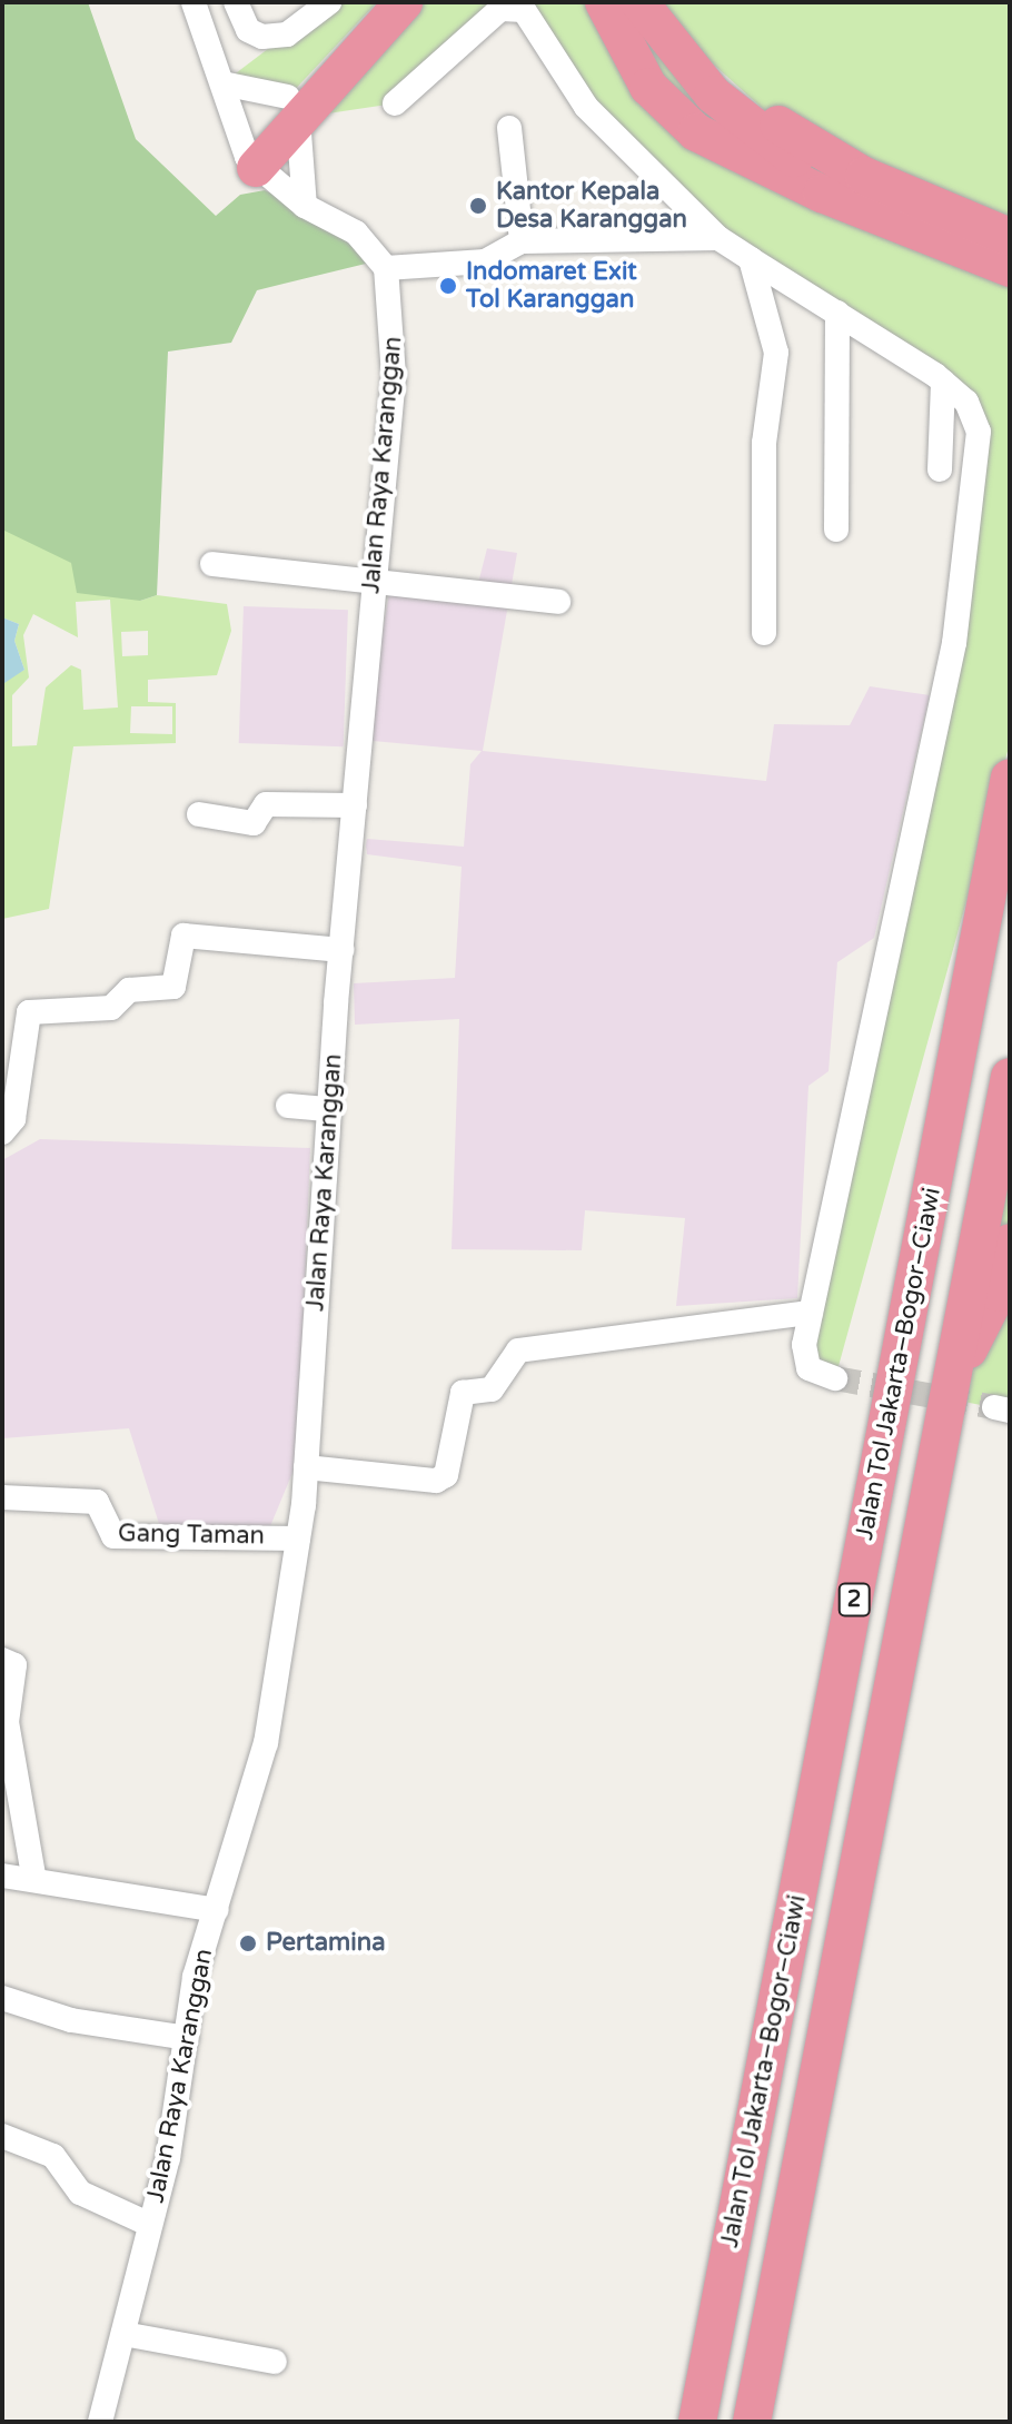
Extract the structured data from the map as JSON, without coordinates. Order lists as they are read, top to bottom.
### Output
{
  "streets": {
    "highway": ["Jalan Tol Jakarta–Bogor–Ciawi", "2"],
    "street": ["Jalan Raya Karanggan", "Gang Taman"]
  },
  "crossings": [
    ["Jalan Raya Karanggan", "Gang Taman"]
  ],
  "places": ["Kantor Kepala Desa Karanggan", "Indomaret Exit Tol Karanggan", "Pertamina"]
}
